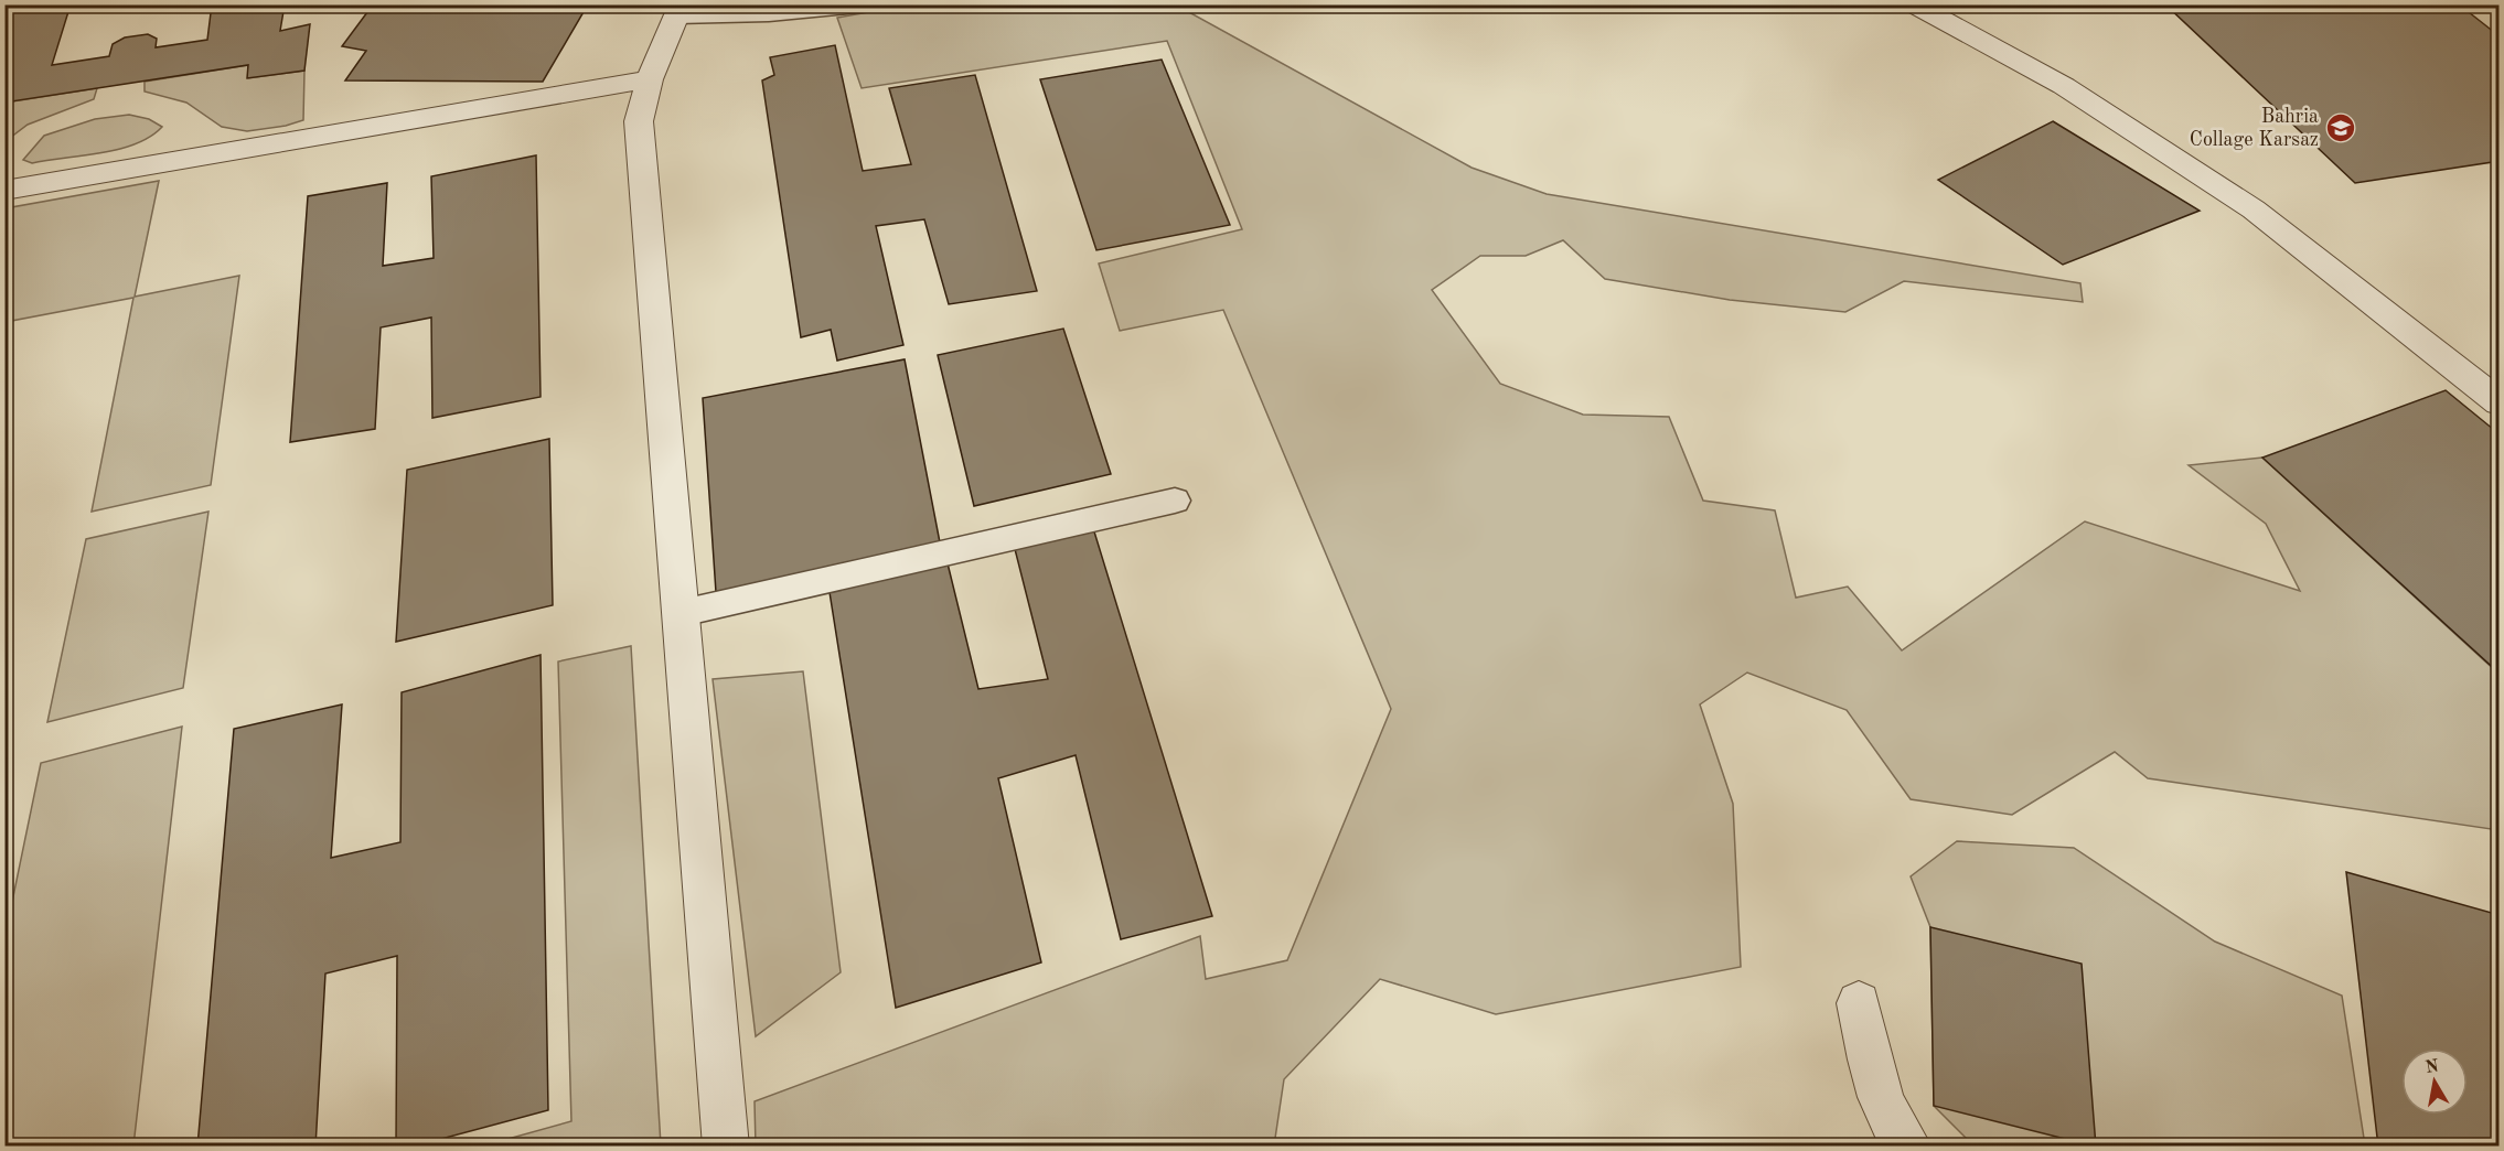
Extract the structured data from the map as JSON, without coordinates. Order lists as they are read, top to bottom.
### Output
{
  "places": {
    "school or university": ["Bahria Collage Karsaz"]
  },
  "north": "top"
}
